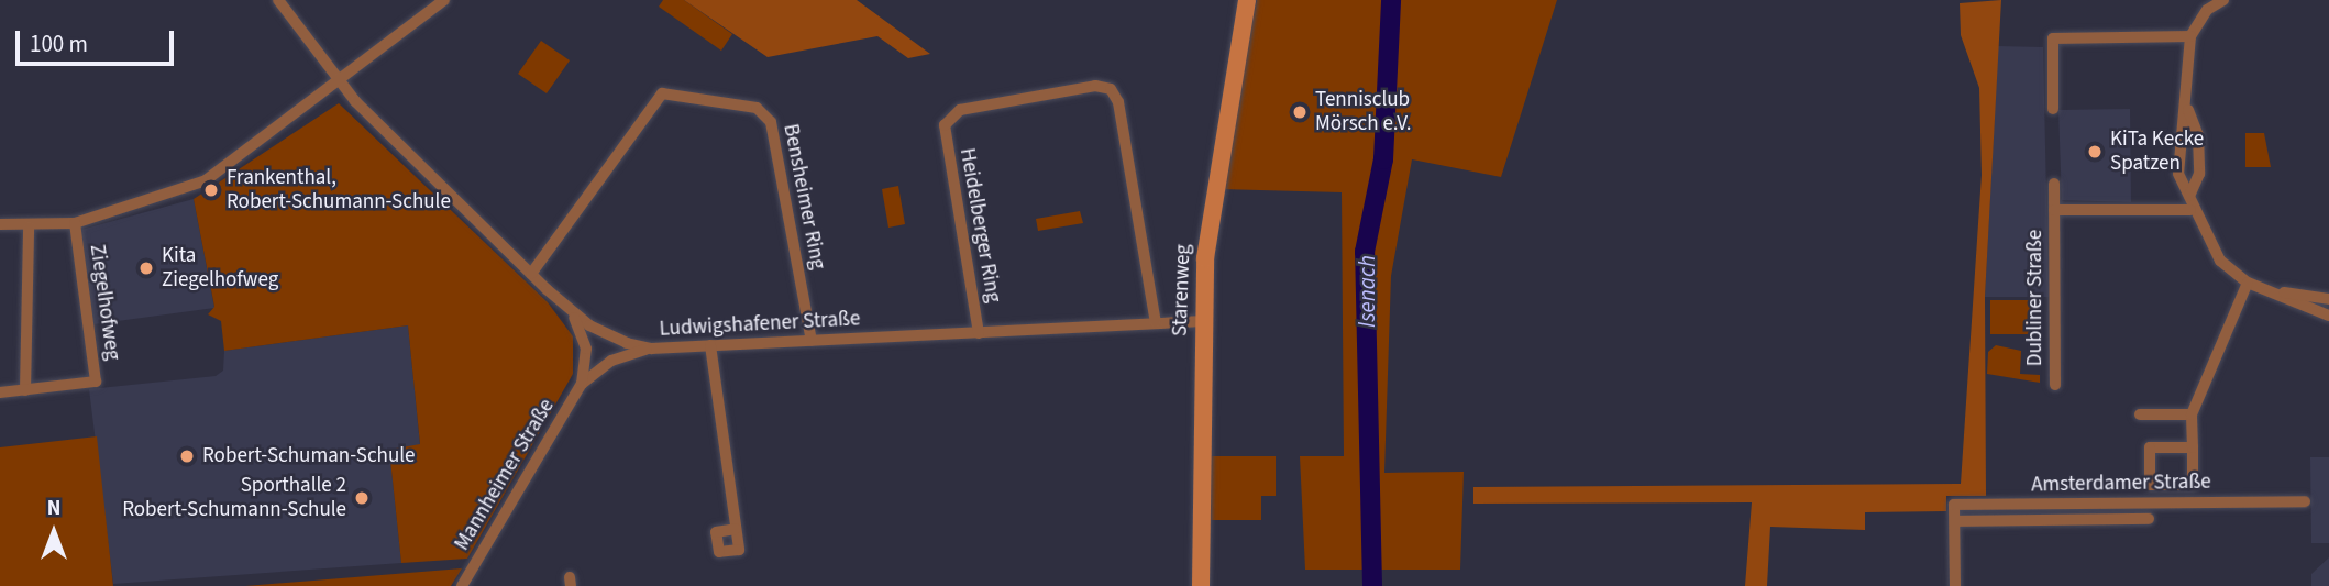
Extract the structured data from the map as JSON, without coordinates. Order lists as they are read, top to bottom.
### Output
{
  "streets": {
    "street": [
      "Bensheimer Ring",
      "Heidelberger Ring",
      "Starenweg",
      "Dubliner Straße",
      "Ziegelhofweg",
      "Ludwigshafener Straße",
      "Mannheimer Straße",
      "Amsterdamer Straße"
    ]
  },
  "crossings": [
    ["Bensheimer Ring", "Ludwigshafener Straße"],
    ["Heidelberger Ring", "Ludwigshafener Straße"],
    ["Starenweg", "Ludwigshafener Straße"],
    ["Ludwigshafener Straße", "Mannheimer Straße"]
  ],
  "water": ["Isenach"],
  "places": [
    "Tennisclub Mörsch e.V.",
    "KiTa Kecke Spatzen",
    "Frankenthal, Robert-Schumann-Schule",
    "Kita Ziegelhofweg",
    "Robert-Schuman-Schule",
    "Sporthalle 2 Robert-Schumann-Schule"
  ],
  "scale_bar": "100 m",
  "north": "top"
}
